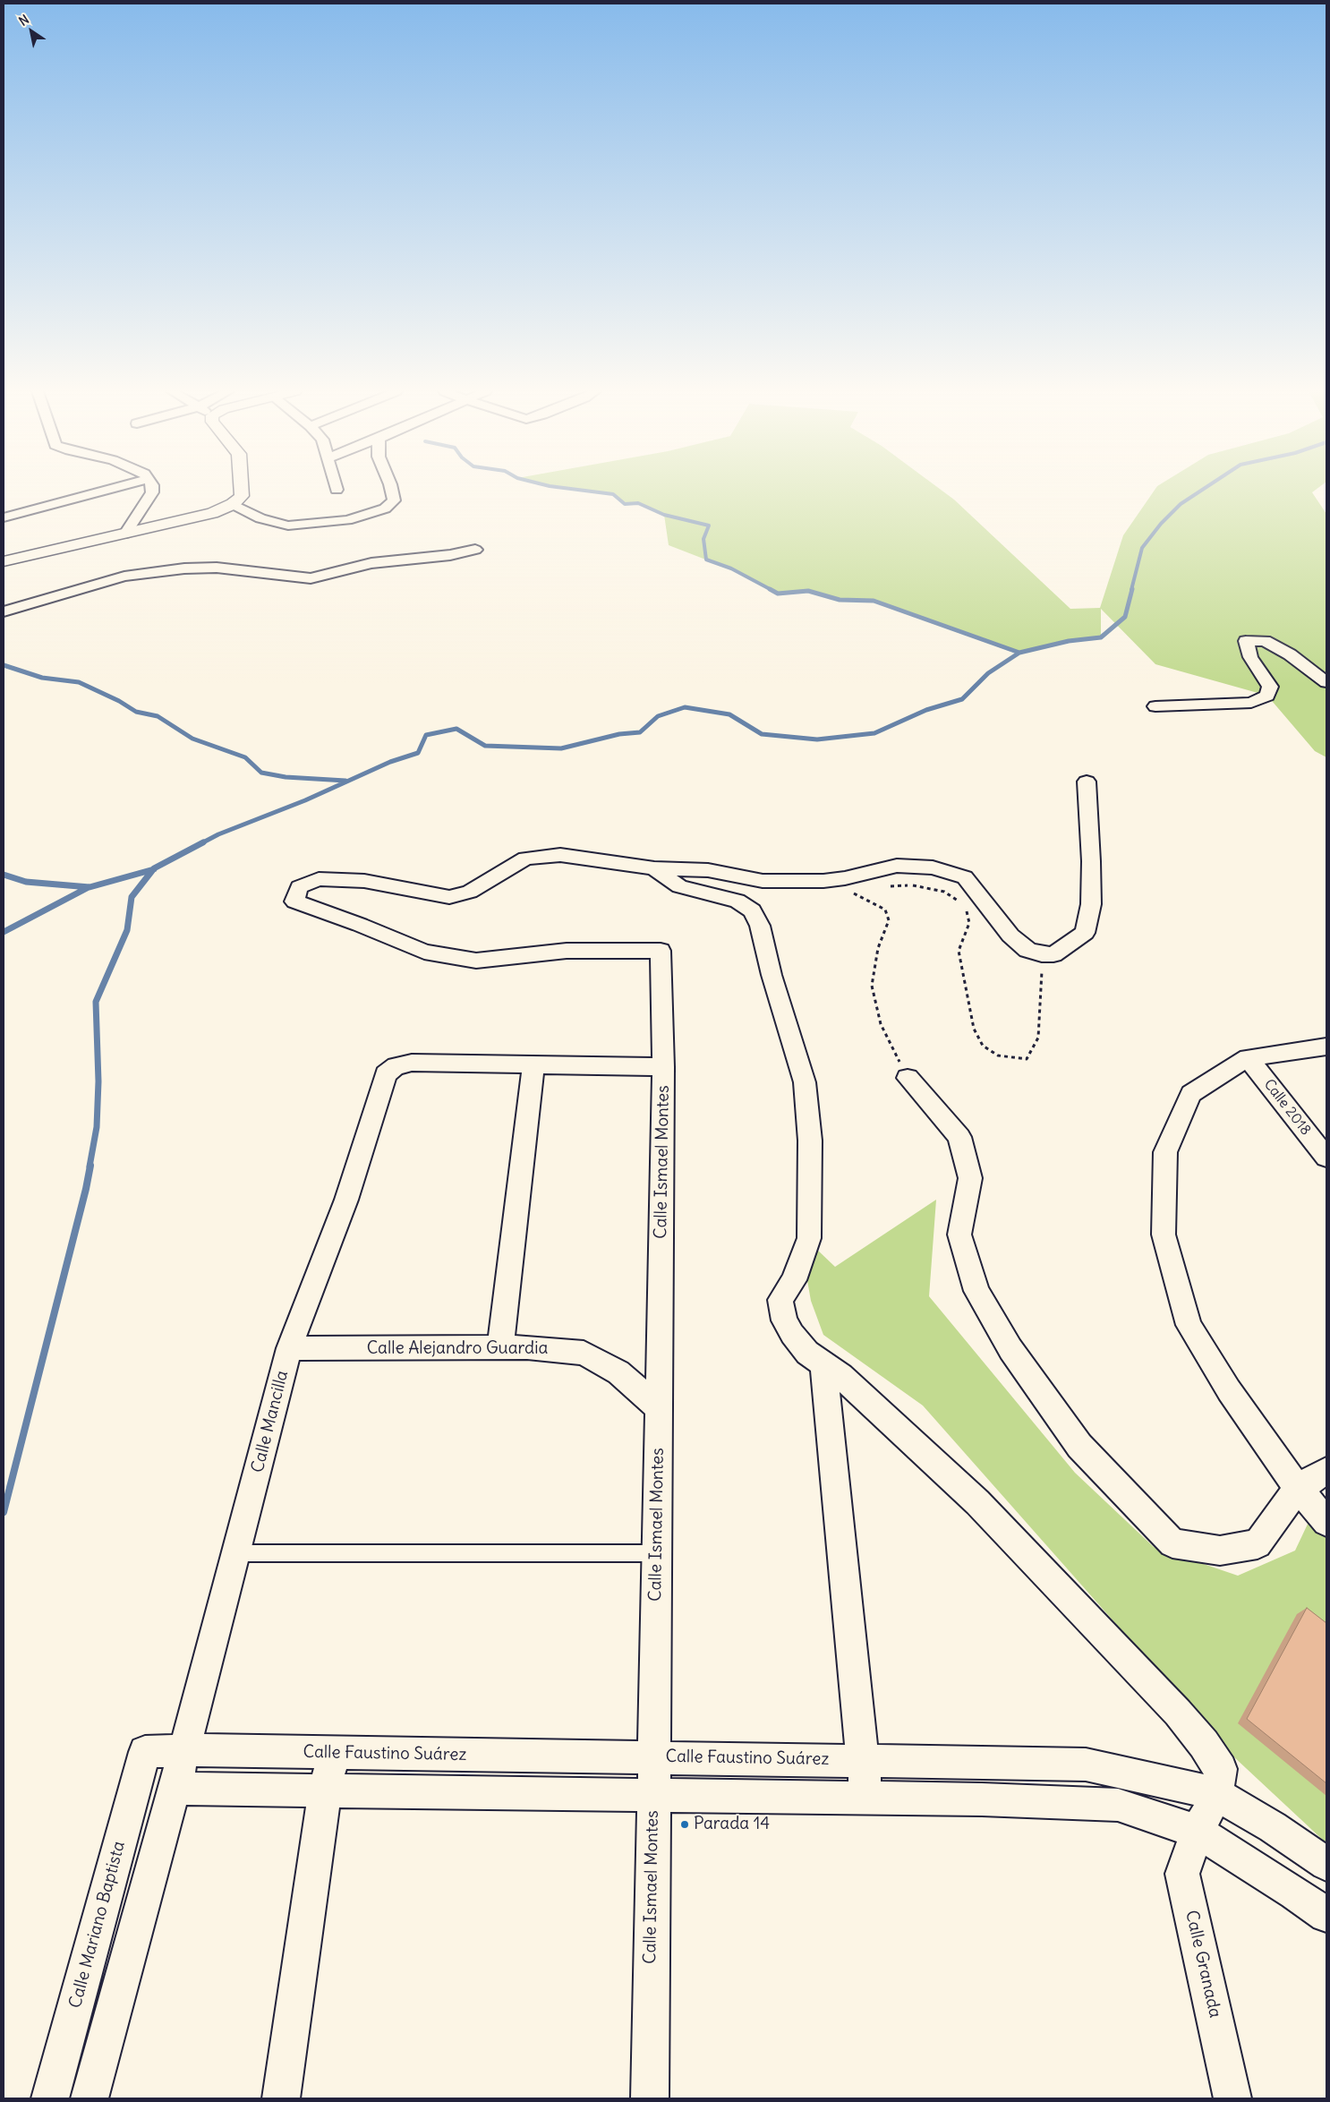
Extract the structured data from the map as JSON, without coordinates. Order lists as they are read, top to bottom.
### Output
{
  "streets": {
    "street": [
      "Calle 2018",
      "Calle Ismael Montes",
      "Calle Alejandro Guardia",
      "Calle Mancilla",
      "Calle Faustino Suárez",
      "Calle Mariano Baptista",
      "Calle Granada"
    ]
  },
  "crossings": [
    ["Calle Ismael Montes", "Calle Alejandro Guardia"],
    ["Calle Ismael Montes", "Calle Faustino Suárez"],
    ["Calle Ismael Montes", "Calle Granada"],
    ["Calle Alejandro Guardia", "Calle Mancilla"],
    ["Calle Mancilla", "Calle Faustino Suárez"],
    ["Calle Faustino Suárez", "Calle Mariano Baptista"],
    ["Calle Faustino Suárez", "Calle Granada"]
  ],
  "places": ["Parada 14"],
  "north": "top left"
}
